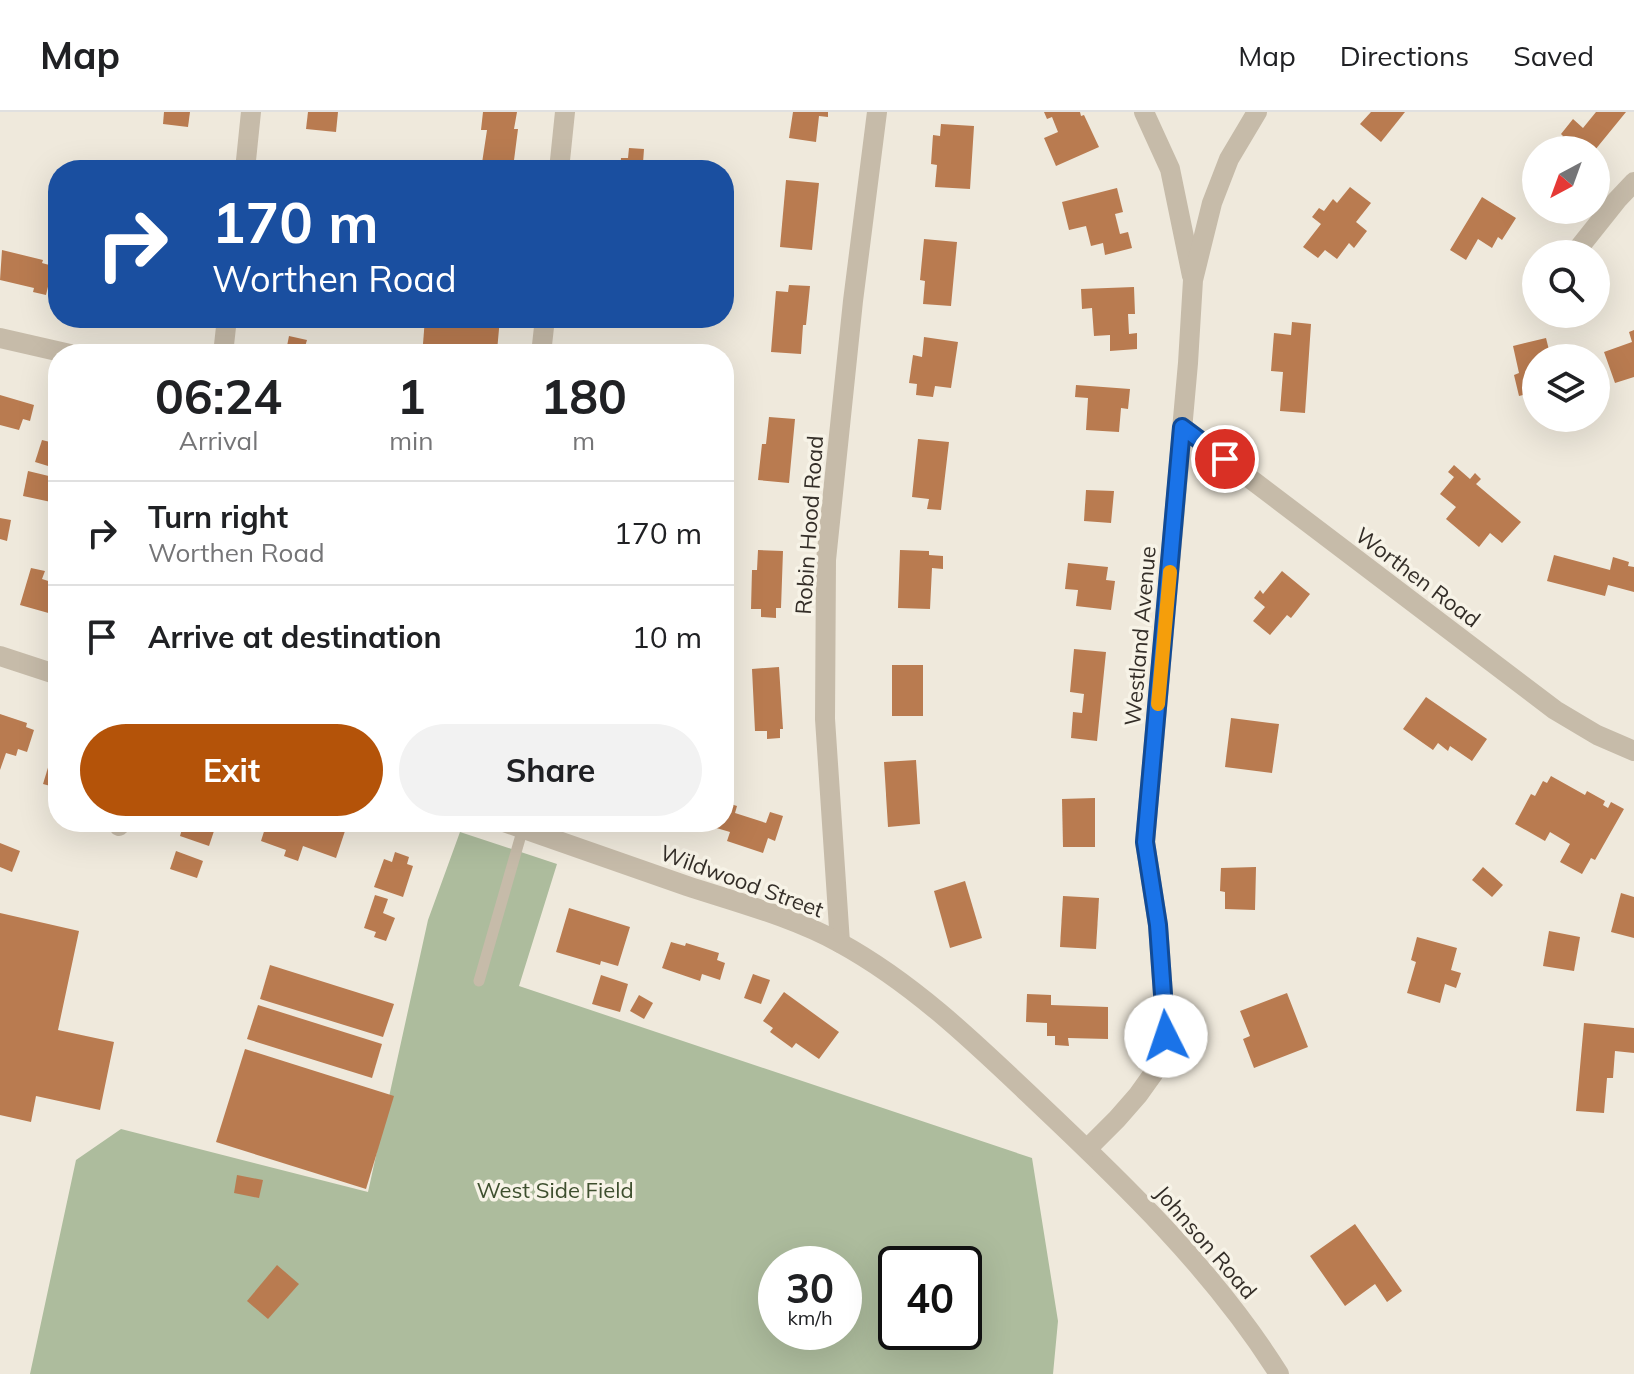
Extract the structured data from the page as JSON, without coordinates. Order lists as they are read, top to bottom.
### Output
{
  "streets": {
    "street": [
      "Robin Hood Road",
      "Worthen Road",
      "Westland Avenue",
      "Wildwood Street",
      "Johnson Road"
    ]
  },
  "crossings": [
    ["Robin Hood Road", "Wildwood Street"],
    ["Worthen Road", "Westland Avenue"],
    ["Westland Avenue", "Wildwood Street"],
    ["Westland Avenue", "Johnson Road"],
    ["Wildwood Street", "Johnson Road"]
  ],
  "parks": ["West Side Field"],
  "north": "bottom left",
  "page": {
    "header": "Map",
    "nav": ["Map", "Directions", "Saved"],
    "turn": ["170 m", "Worthen Road"],
    "eta": [
      "06:24",
      "Arrival",
      "1",
      "min",
      "180",
      "m"
    ],
    "list": [
      {
        "name": "Turn right",
        "note": "Worthen Road",
        "value": "170 m"
      },
      {
        "name": "Arrive at destination",
        "value": "10 m"
      }
    ],
    "buttons": ["Exit", "Share"],
    "speed": "30 km/h",
    "limit": "40"
  }
}
